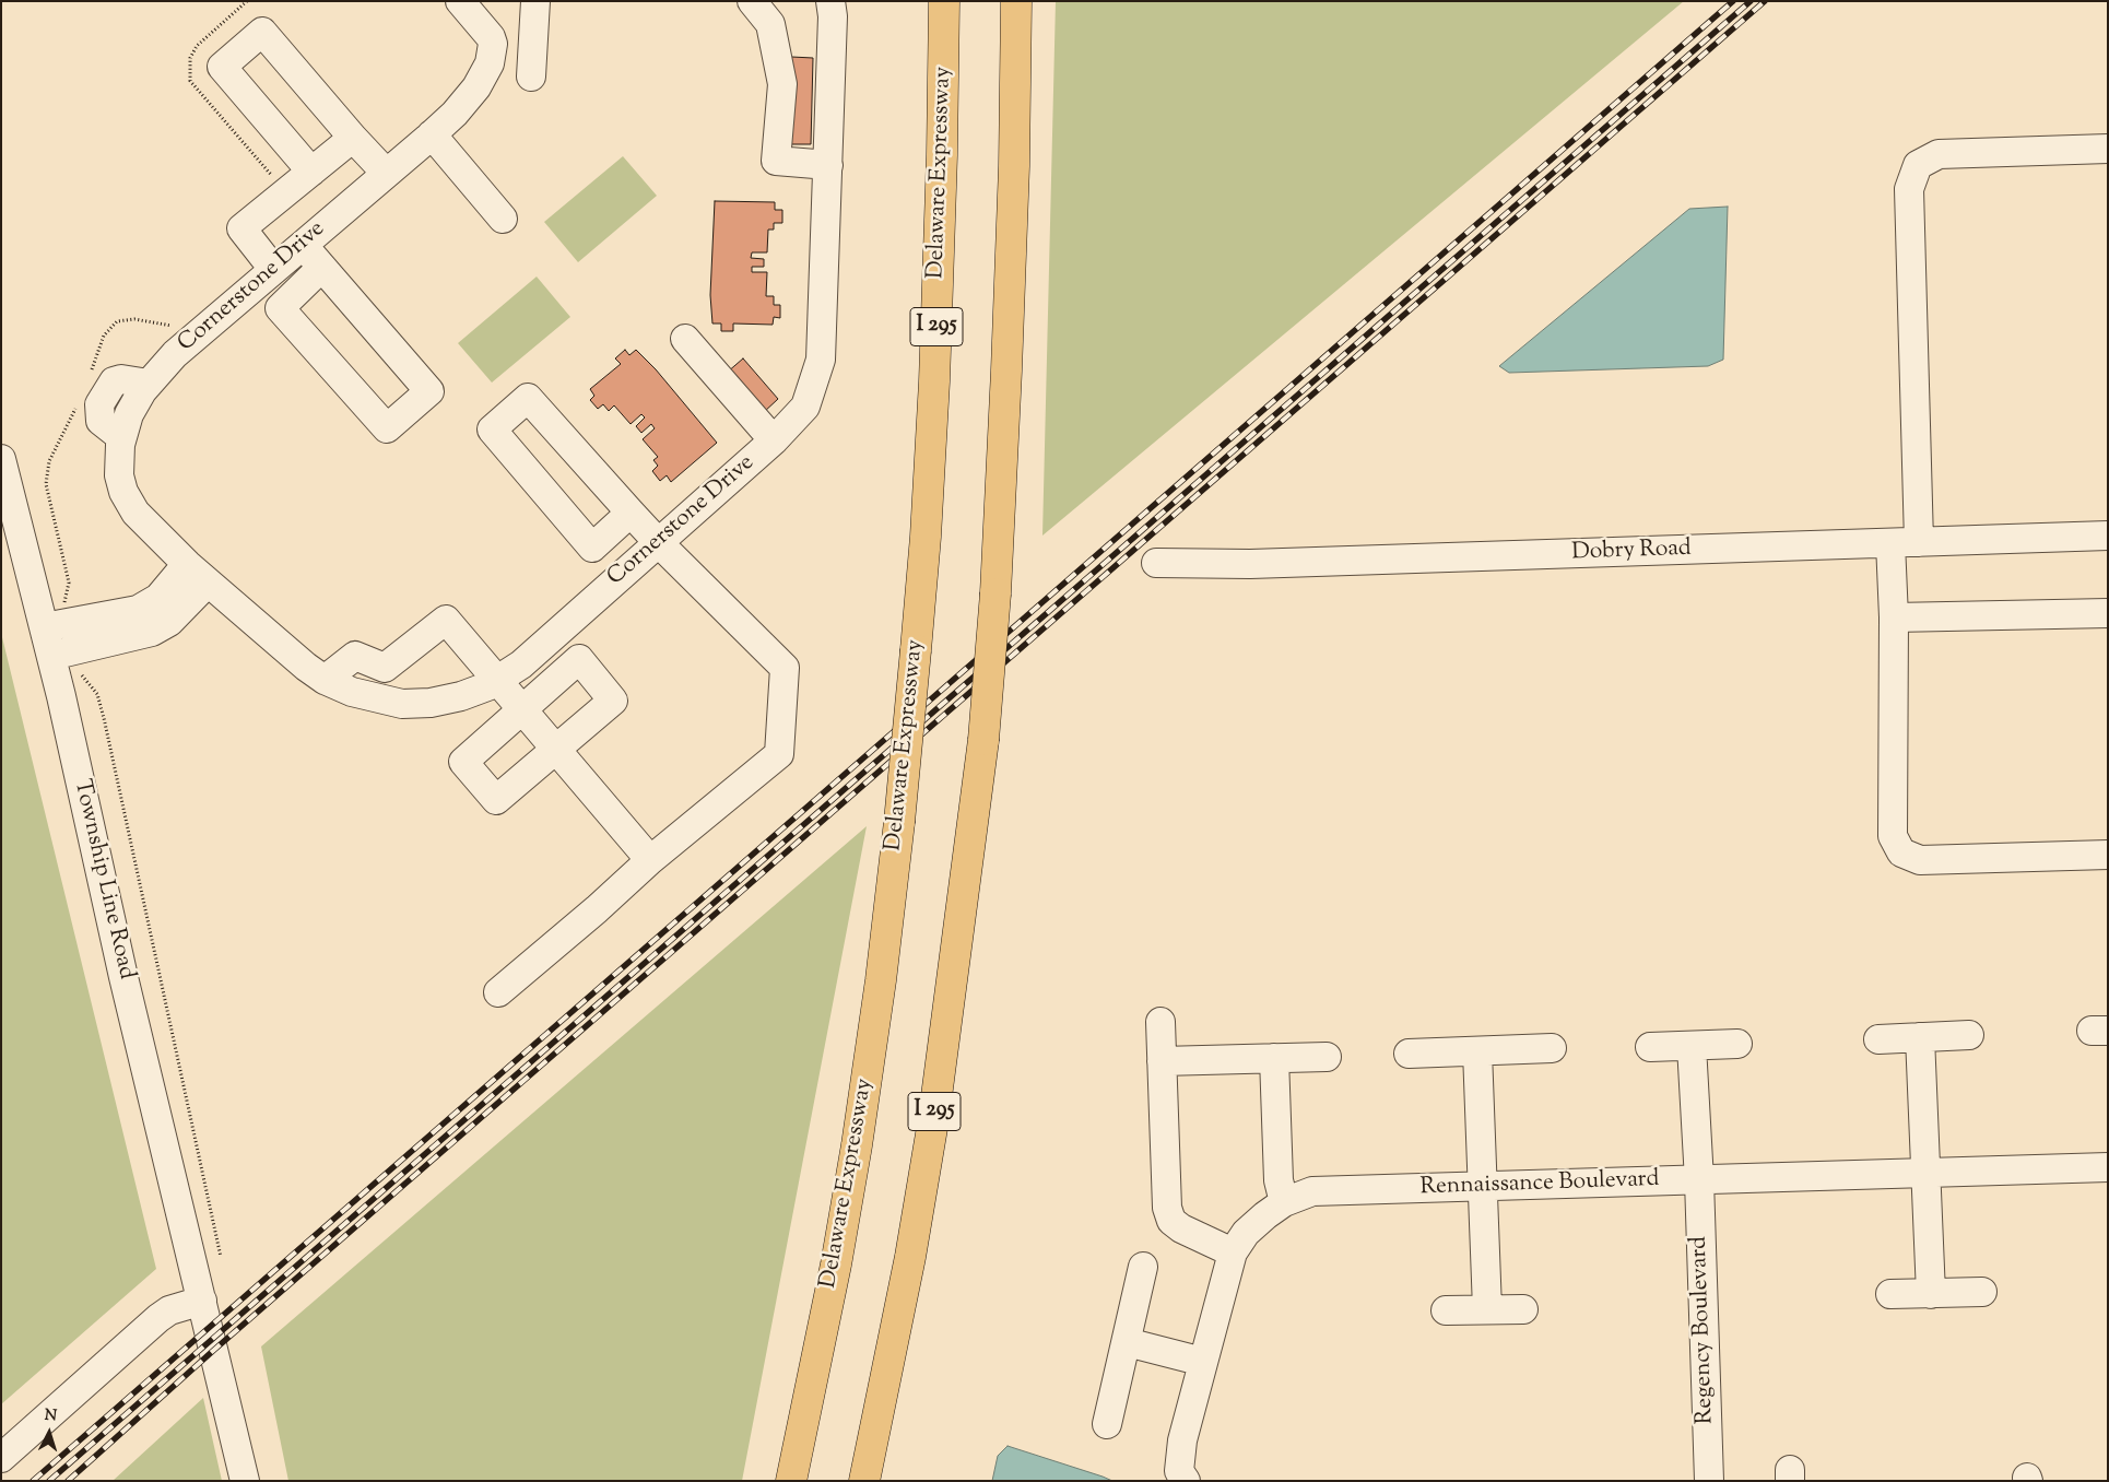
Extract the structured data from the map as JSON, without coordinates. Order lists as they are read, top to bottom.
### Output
{
  "streets": {
    "highway": ["Delaware Expressway", "I 295"],
    "street": [
      "Cornerstone Drive",
      "Dobry Road",
      "Township Line Road",
      "Rennaissance Boulevard",
      "Regency Boulevard"
    ]
  },
  "crossings": [
    ["Rennaissance Boulevard", "Regency Boulevard"]
  ],
  "north": "top"
}
